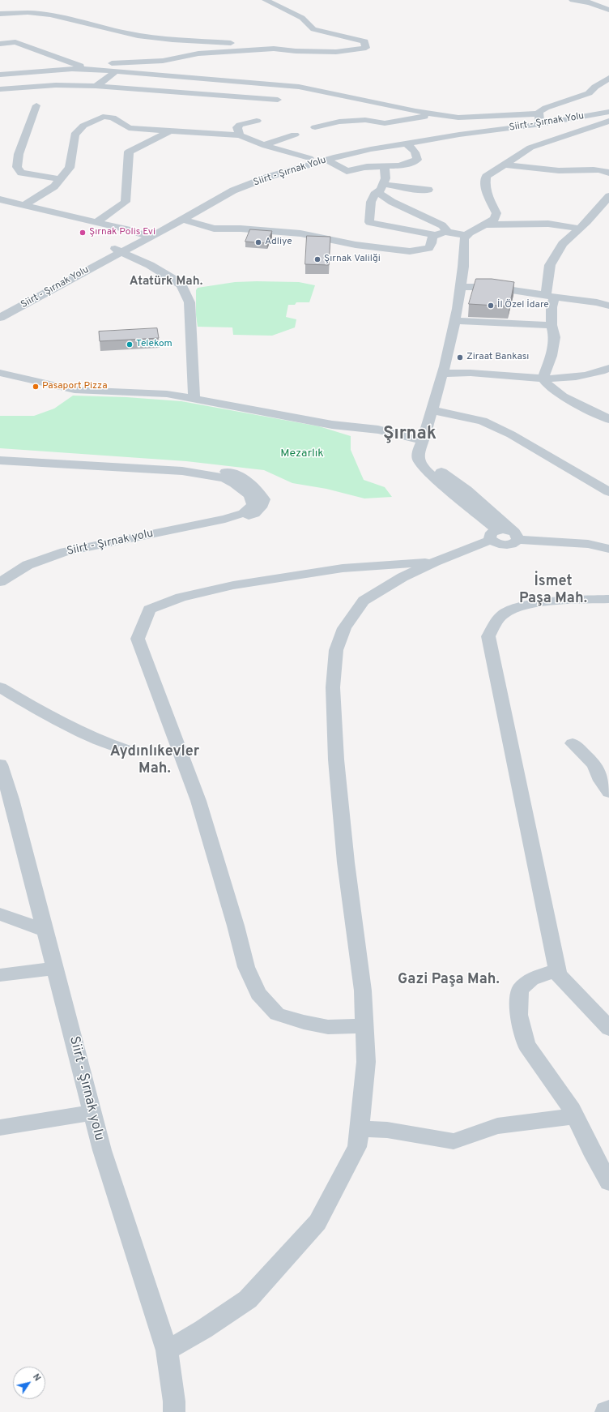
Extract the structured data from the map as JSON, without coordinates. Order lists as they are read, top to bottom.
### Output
{
  "streets": {
    "street": ["Siirt - Şırnak Yolu", "Siirt - Şırnak yolu"]
  },
  "districts": [
    "Atatürk Mah.",
    "Şırnak",
    "İsmet Paşa Mah.",
    "Aydınlıkevler Mah.",
    "Gazi Paşa Mah."
  ],
  "parks": ["Mezarlık"],
  "places": [
    "Şırnak Polis Evi",
    "Adliye",
    "Şırnak Valilği",
    "İl Özel İdare",
    "Telekom",
    "Ziraat Bankası",
    "Pasaport Pizza"
  ],
  "north": "top right"
}
